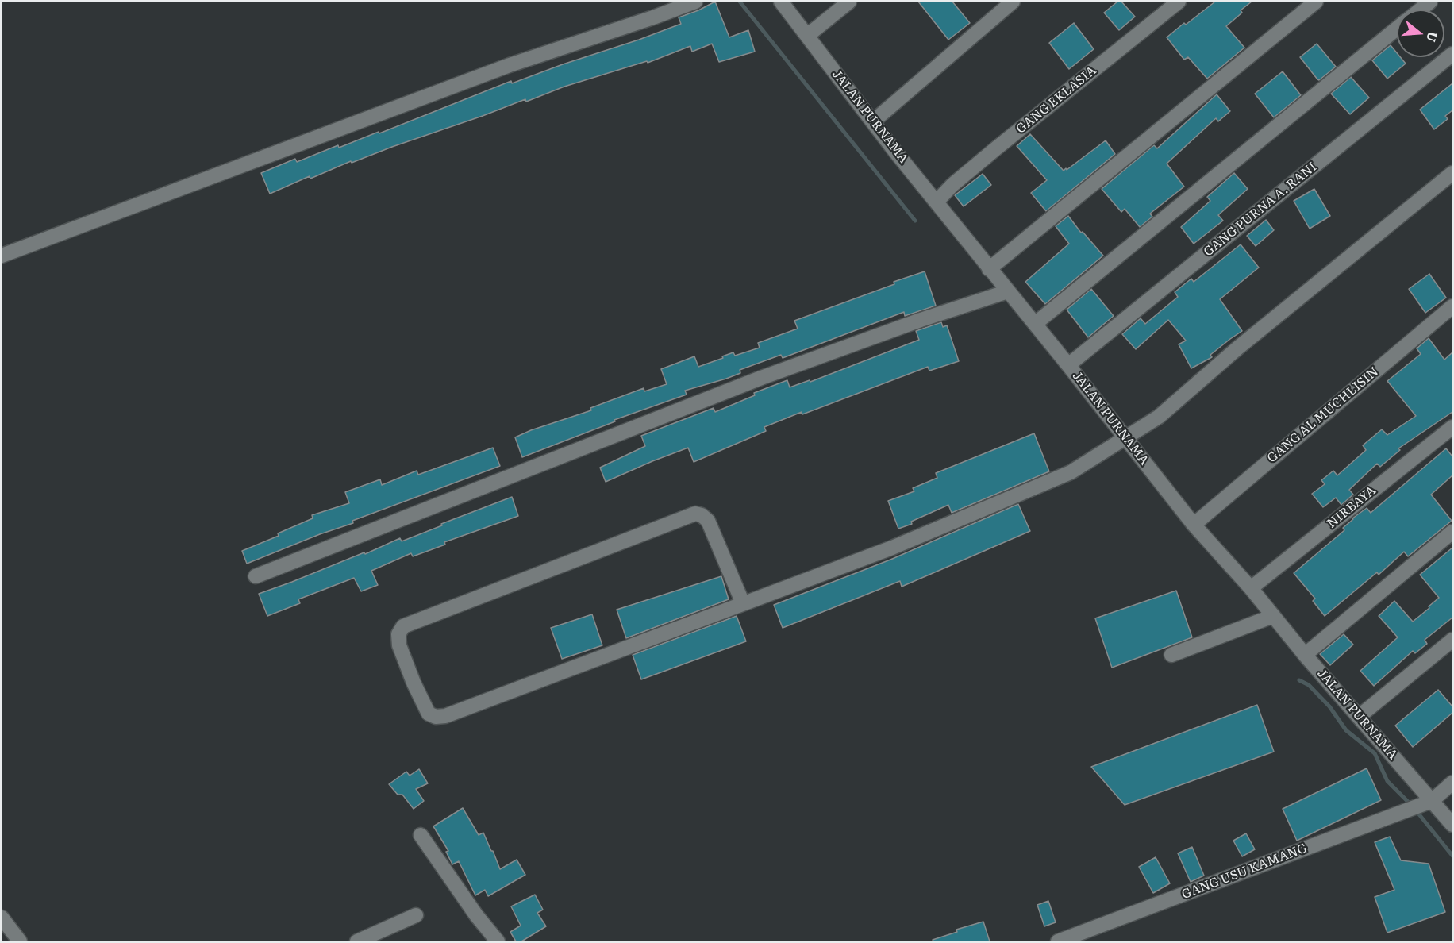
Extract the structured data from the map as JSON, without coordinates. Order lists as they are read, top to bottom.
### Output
{
  "streets": {
    "street": [
      "GANG EKLASIA",
      "JALAN PURNAMA",
      "GANG PURNA A. RANI",
      "GANG AL MUCHLISIN",
      "NIRBAYA",
      "GANG USU KAMANG"
    ]
  },
  "crossings": [
    ["GANG EKLASIA", "JALAN PURNAMA"],
    ["JALAN PURNAMA", "GANG PURNA A. RANI"],
    ["JALAN PURNAMA", "GANG AL MUCHLISIN"],
    ["JALAN PURNAMA", "NIRBAYA"],
    ["JALAN PURNAMA", "GANG USU KAMANG"]
  ],
  "north": "right"
}
